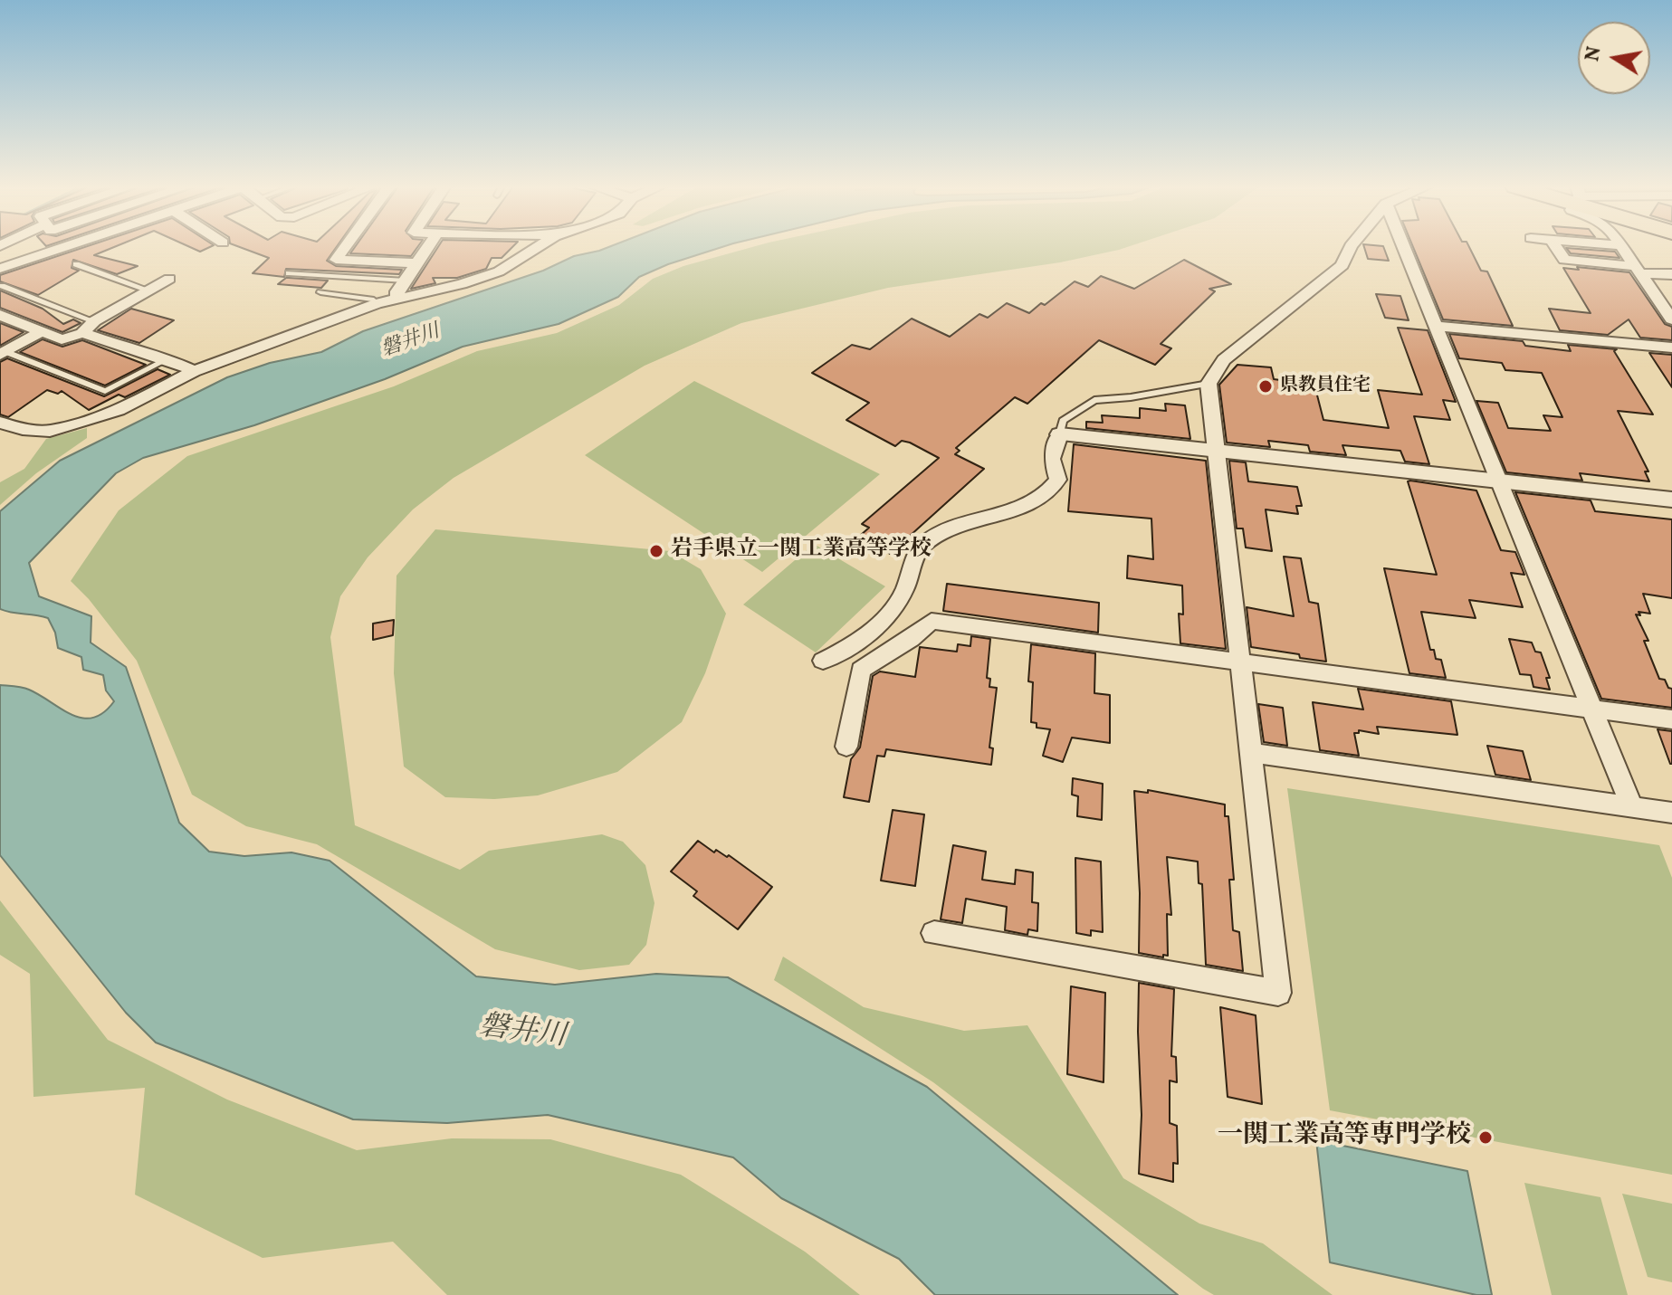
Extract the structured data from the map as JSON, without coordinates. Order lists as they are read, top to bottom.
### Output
{
  "water": ["磐井川"],
  "places": ["県教員住宅", "岩手県立一関工業高等学校", "一関工業高等専門学校"],
  "north": "left"
}
